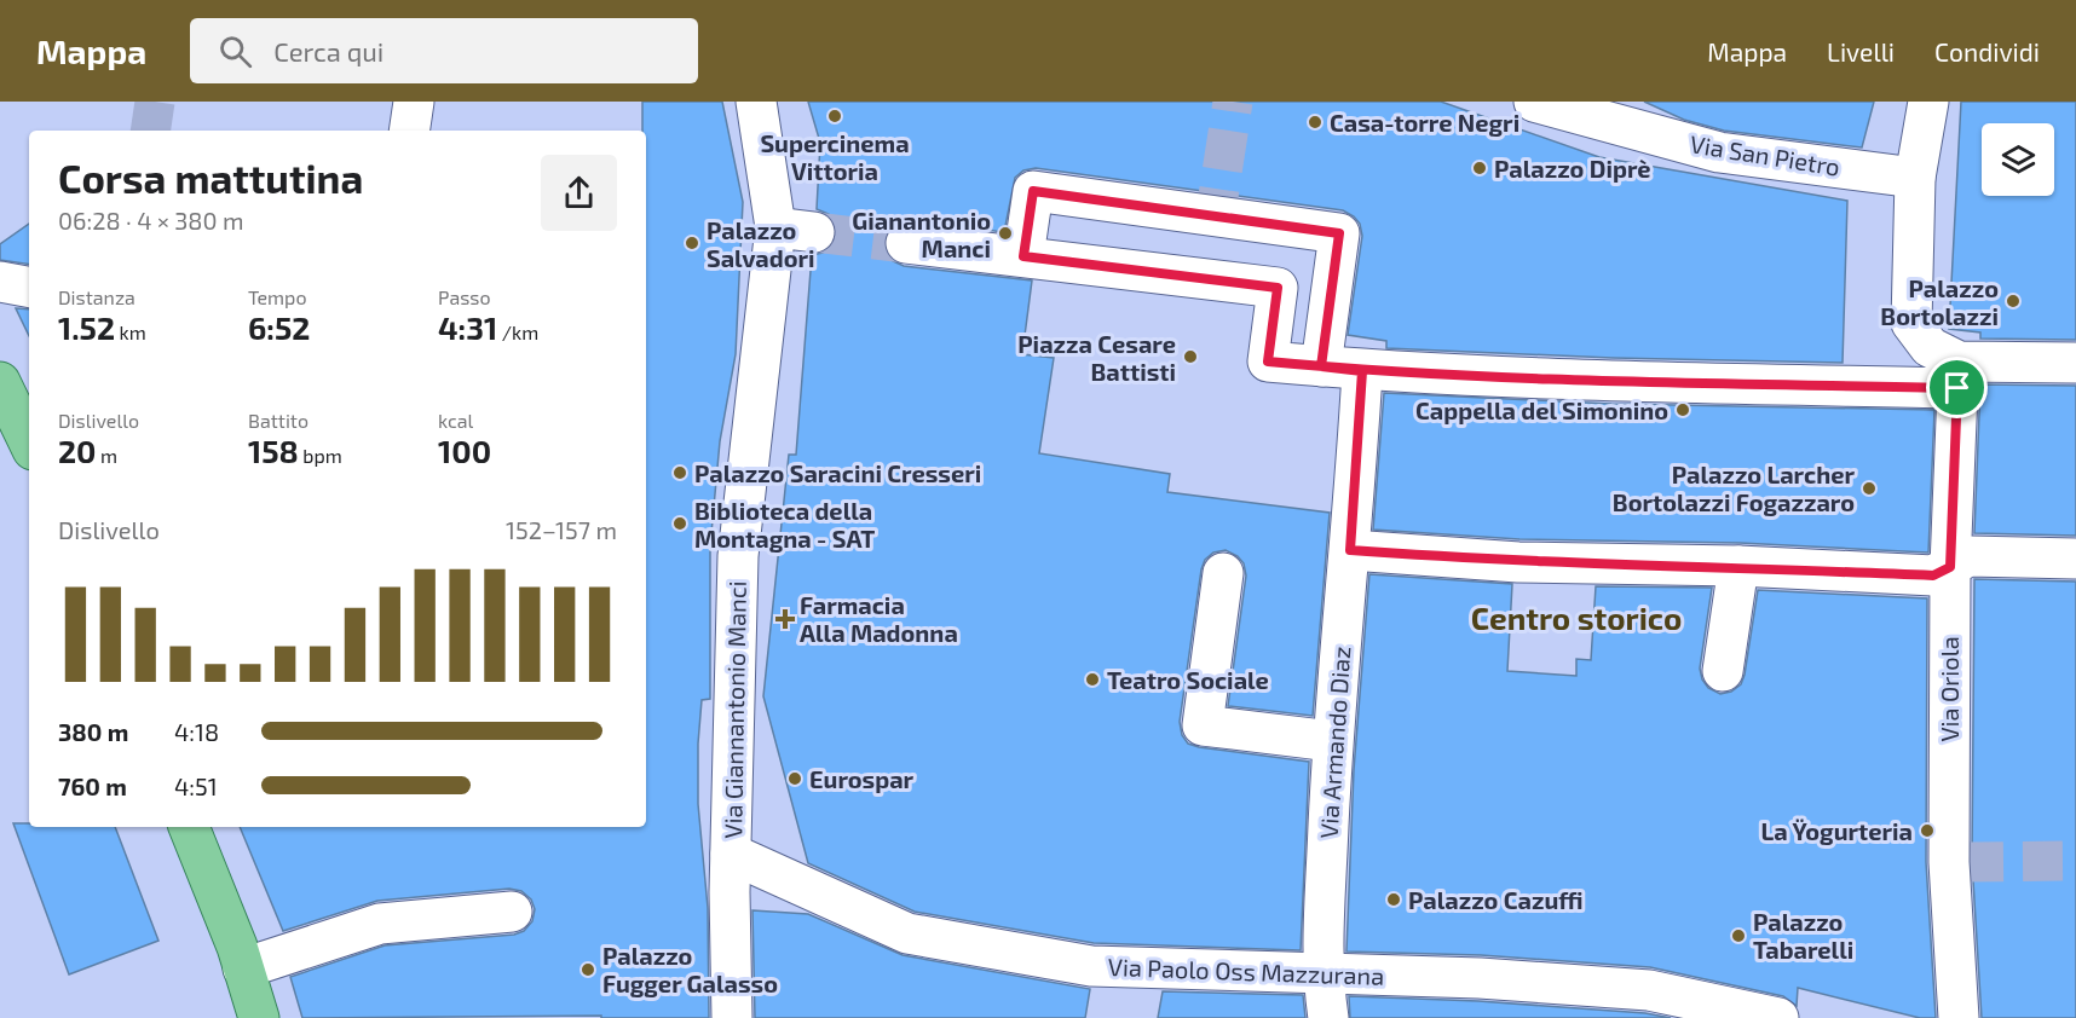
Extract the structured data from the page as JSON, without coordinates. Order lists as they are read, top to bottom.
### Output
{
  "streets": {
    "street": [
      "Via San Pietro",
      "Via Oriola",
      "Via Giannantonio Manci",
      "Via Armando Diaz",
      "Via Paolo Oss Mazzurana"
    ]
  },
  "crossings": [
    ["Via Giannantonio Manci", "Via Paolo Oss Mazzurana"],
    ["Via Armando Diaz", "Via Paolo Oss Mazzurana"]
  ],
  "districts": ["Centro storico"],
  "places": {
    "other": [
      "Supercinema Vittoria",
      "Casa-torre Negri",
      "Palazzo Diprè",
      "Gianantonio Manci",
      "Palazzo Salvadori",
      "Palazzo Bortolazzi",
      "Piazza Cesare Battisti",
      "Cappella del Simonino",
      "Palazzo Saracini Cresseri",
      "Palazzo Larcher Bortolazzi Fogazzaro",
      "Biblioteca della Montagna - SAT",
      "Teatro Sociale",
      "Eurospar",
      "La Ÿogurteria",
      "Palazzo Cazuffi",
      "Palazzo Tabarelli",
      "Palazzo Fugger Galasso"
    ],
    "health": ["Farmacia Alla Madonna"]
  },
  "page": {
    "header": "Mappa",
    "search": "Cerca qui",
    "nav": ["Mappa", "Livelli", "Condividi"],
    "heading": ["Corsa mattutina", "06:28 · 4 × 380 m"],
    "stats": [
      ["Distanza", "1.52 km"],
      ["Tempo", "6:52"],
      ["Passo", "4:31 /km"],
      ["Dislivello", "20 m"],
      ["Battito", "158 bpm"],
      ["kcal", "100"]
    ],
    "chart": ["Dislivello", "152–157 m"],
    "list": [
      {
        "name": "380 m",
        "note": "4:18"
      },
      {
        "name": "760 m",
        "note": "4:51"
      }
    ]
  }
}
